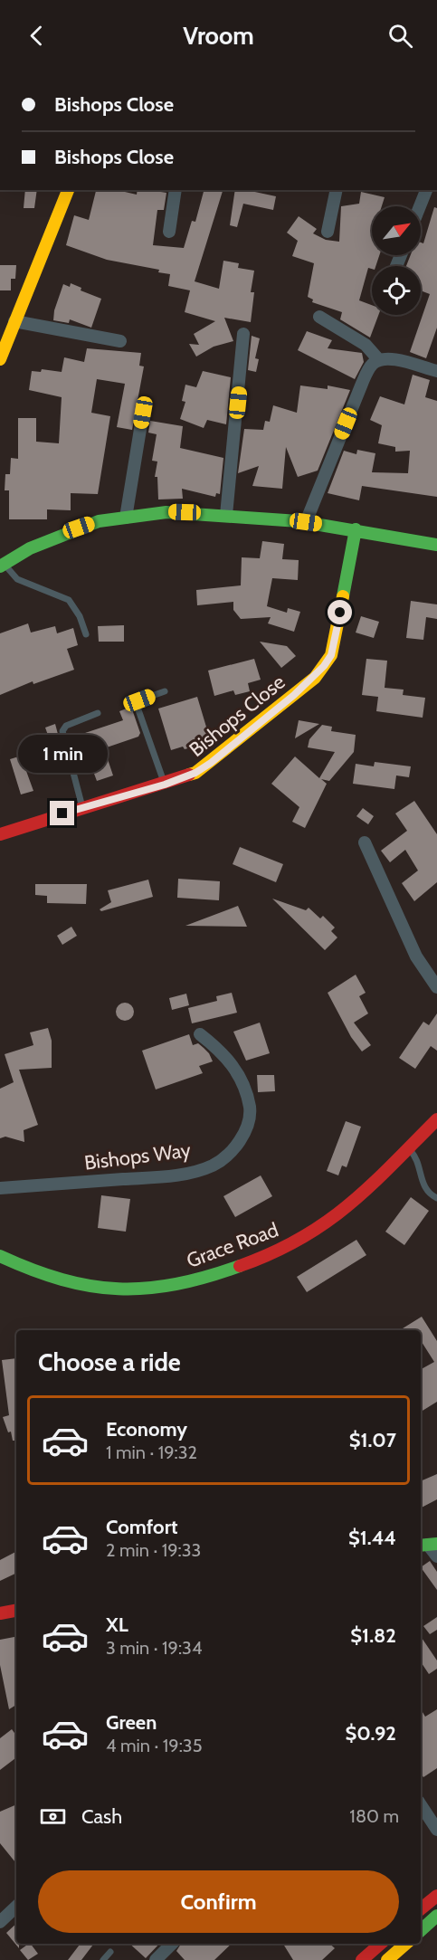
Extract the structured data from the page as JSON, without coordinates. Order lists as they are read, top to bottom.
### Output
{
  "streets": {
    "street": ["Bishops Close", "Bishops Way", "Grace Road"]
  },
  "north": "top right",
  "page": {
    "header": "Vroom",
    "banner": ["Bishops Close", "Bishops Close"],
    "bubble": "1 min",
    "heading": "Choose a ride",
    "list": [
      {
        "name": "Economy",
        "note": "1 min · 19:32",
        "value": "$1.07"
      },
      {
        "name": "Comfort",
        "note": "2 min · 19:33",
        "value": "$1.44"
      },
      {
        "name": "XL",
        "note": "3 min · 19:34",
        "value": "$1.82"
      },
      {
        "name": "Green",
        "note": "4 min · 19:35",
        "value": "$0.92"
      }
    ],
    "pay": ["Cash", "180 m"],
    "buttons": "Confirm"
  }
}
